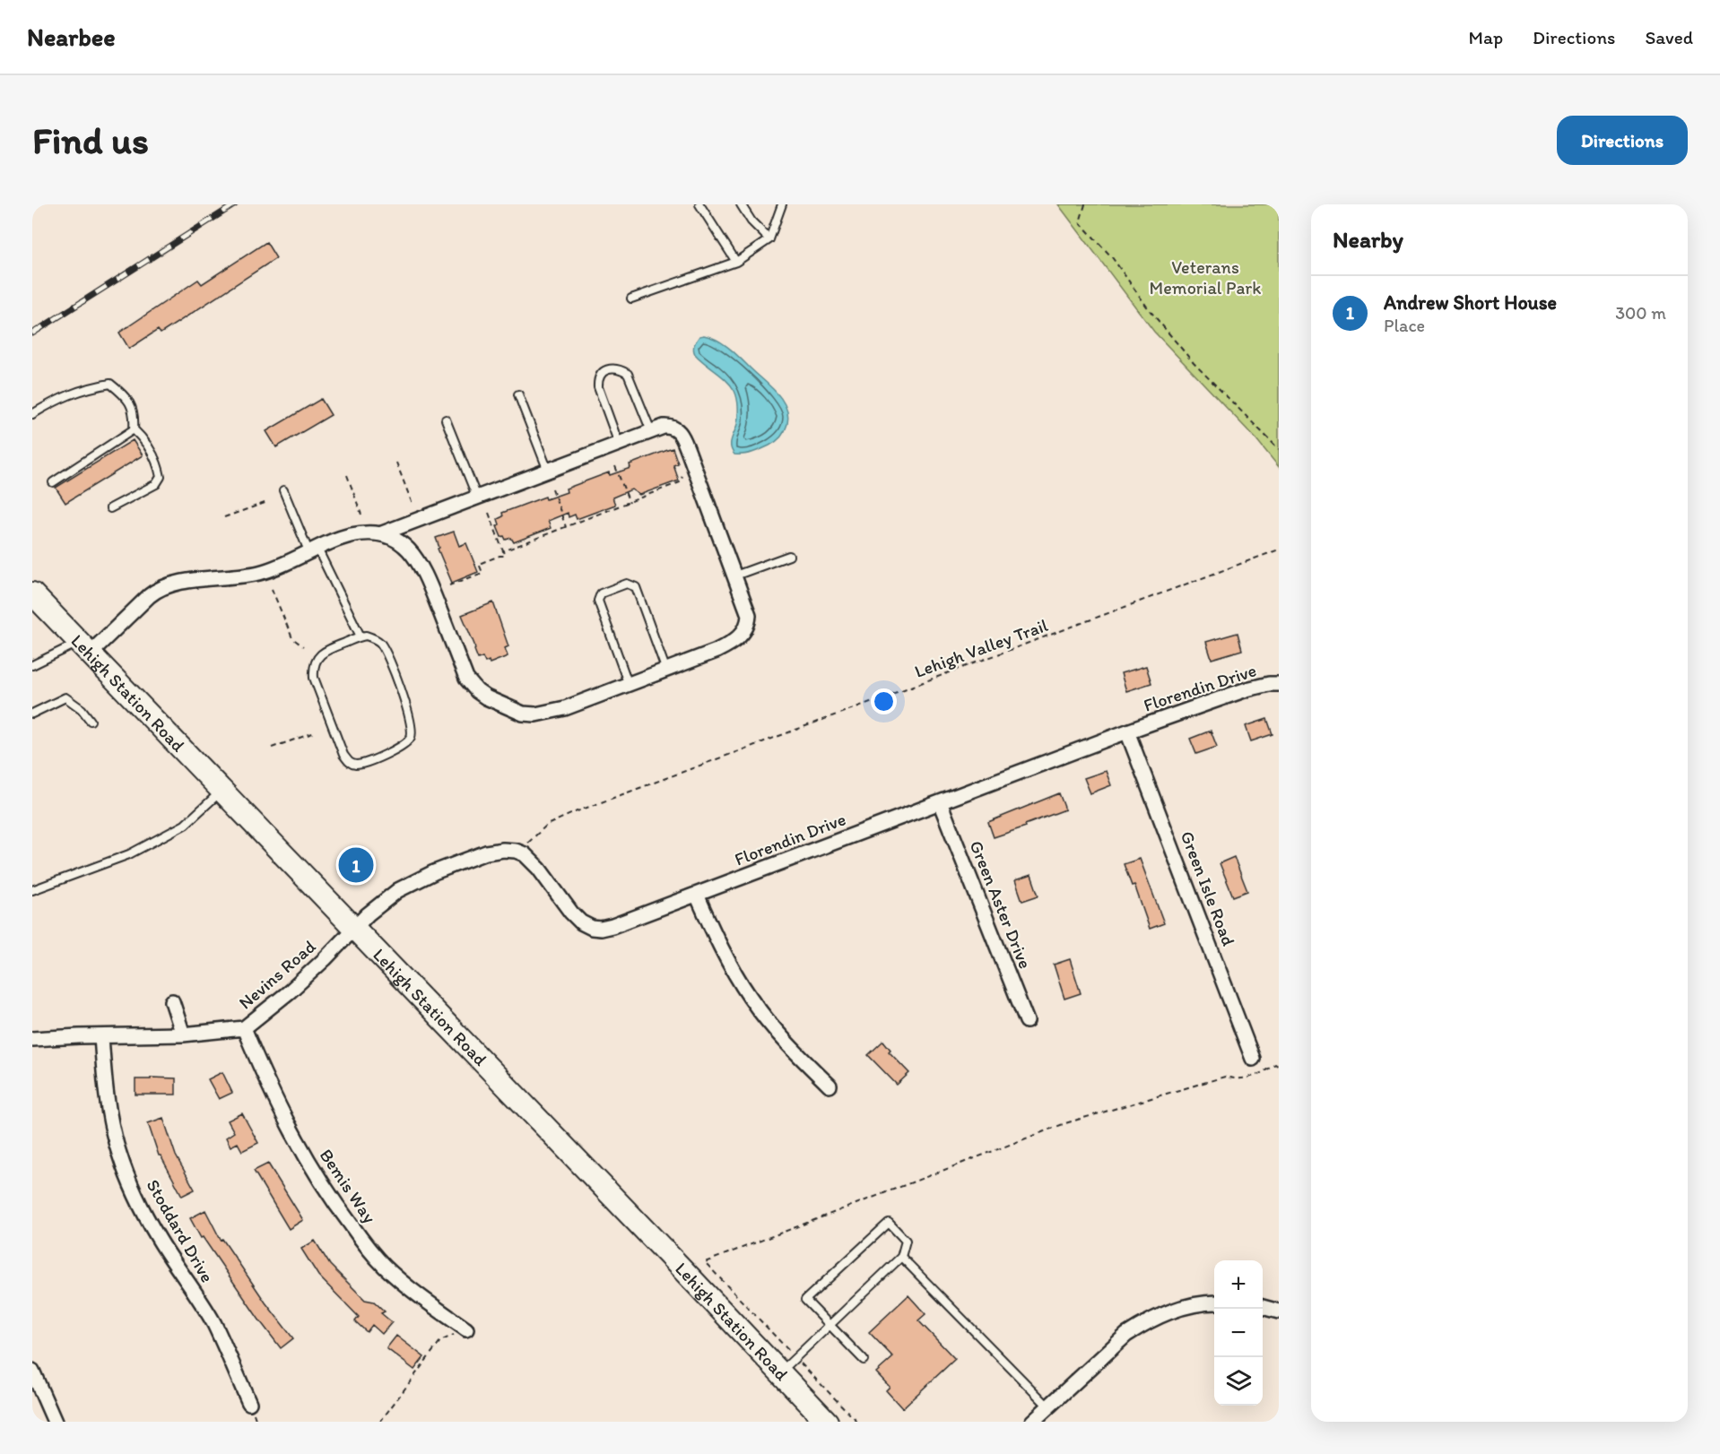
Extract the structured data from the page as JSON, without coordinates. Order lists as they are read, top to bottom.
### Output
{
  "streets": {
    "main road": ["Lehigh Station Road"],
    "street": [
      "Florendin Drive",
      "Green Isle Road",
      "Green Aster Drive",
      "Nevins Road",
      "Bemis Way",
      "Stoddard Drive"
    ],
    "path": ["Lehigh Valley Trail"]
  },
  "crossings": [
    ["Lehigh Valley Trail", "Florendin Drive"],
    ["Florendin Drive", "Green Isle Road"],
    ["Florendin Drive", "Green Aster Drive"],
    ["Lehigh Station Road", "Nevins Road"],
    ["Nevins Road", "Bemis Way"],
    ["Nevins Road", "Stoddard Drive"]
  ],
  "parks": ["Veterans Memorial Park"],
  "page": {
    "header": "Nearbee",
    "nav": ["Map", "Directions", "Saved"],
    "buttons": "Directions",
    "title": "Find us",
    "heading": "Nearby",
    "list": [
      {
        "mark": "1",
        "name": "Andrew Short House",
        "note": "Place",
        "value": "300 m"
      }
    ],
    "pins": "1",
    "map_buttons": ["+", "−"]
  }
}
